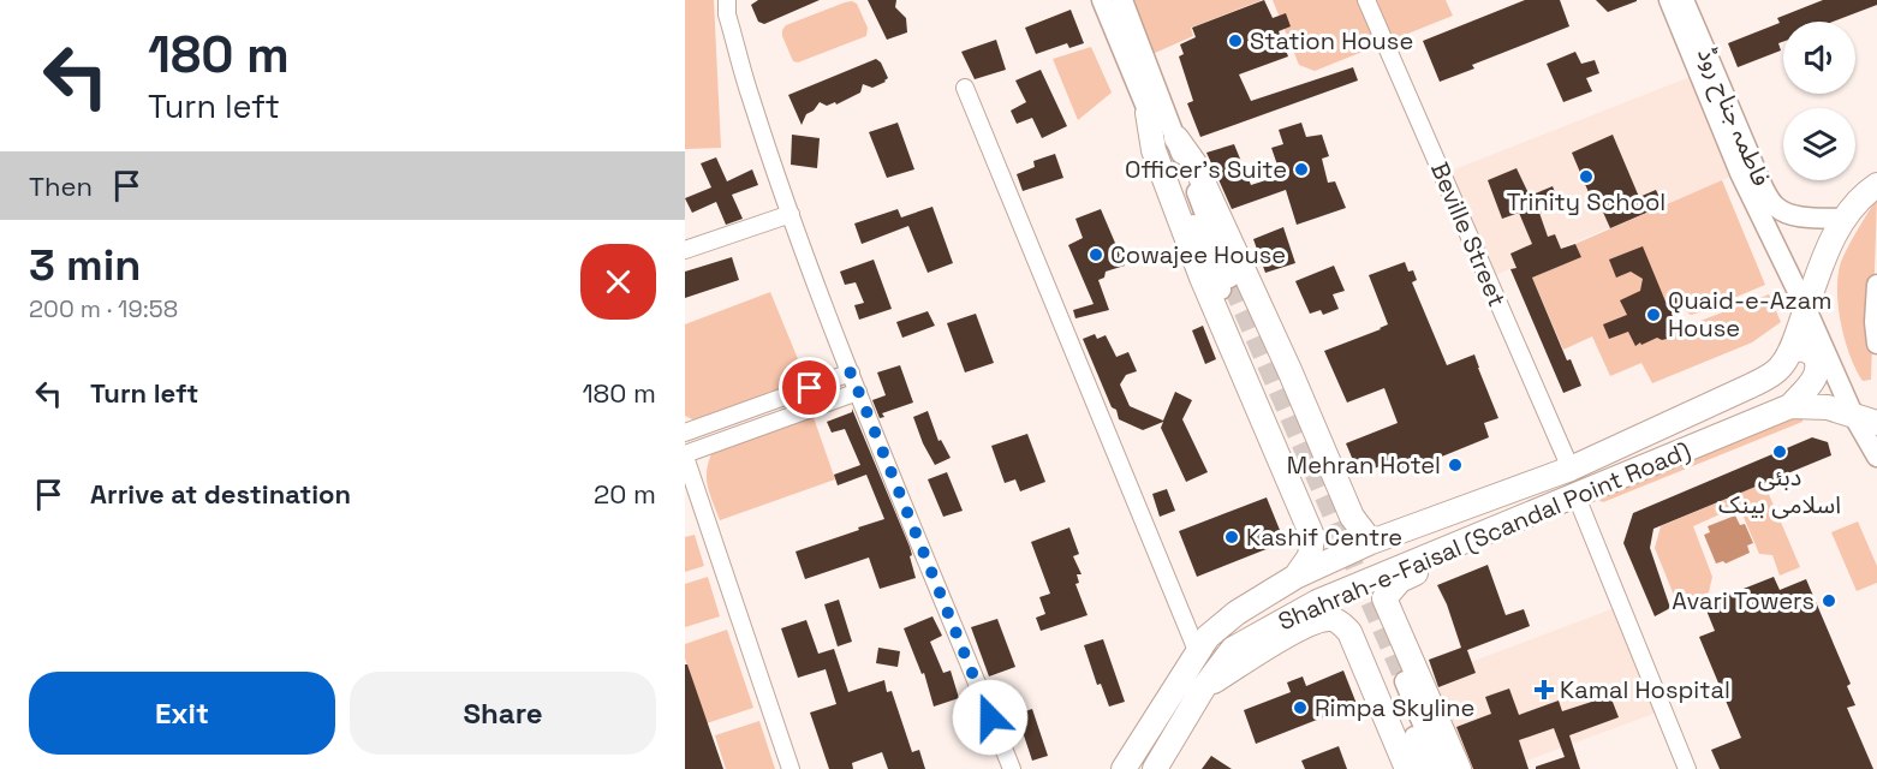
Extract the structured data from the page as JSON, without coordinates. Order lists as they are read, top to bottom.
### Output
{
  "streets": {
    "highway": ["Shahrah-e-Faisal (Scandal Point Road)"],
    "main road": ["فاطمہ جناح روڈ"],
    "street": ["Beville Street"]
  },
  "crossings": [
    ["Beville Street", "Shahrah-e-Faisal (Scandal Point Road)"]
  ],
  "places": {
    "other": [
      "Station House",
      "Officer's Suite",
      "Trinity School",
      "Cowajee House",
      "Quaid-e-Azam House",
      "دبئی اسلامی بینک",
      "Mehran Hotel",
      "Kashif Centre",
      "Avari Towers",
      "Rimpa Skyline"
    ],
    "health": ["Kamal Hospital"]
  },
  "page": {
    "turn": ["180 m", "Turn left"],
    "then": "Then",
    "heading": ["3 min", "200 m · 19:58"],
    "list": [
      {
        "name": "Turn left",
        "value": "180 m"
      },
      {
        "name": "Arrive at destination",
        "value": "20 m"
      }
    ],
    "buttons": ["Exit", "Share"]
  }
}
